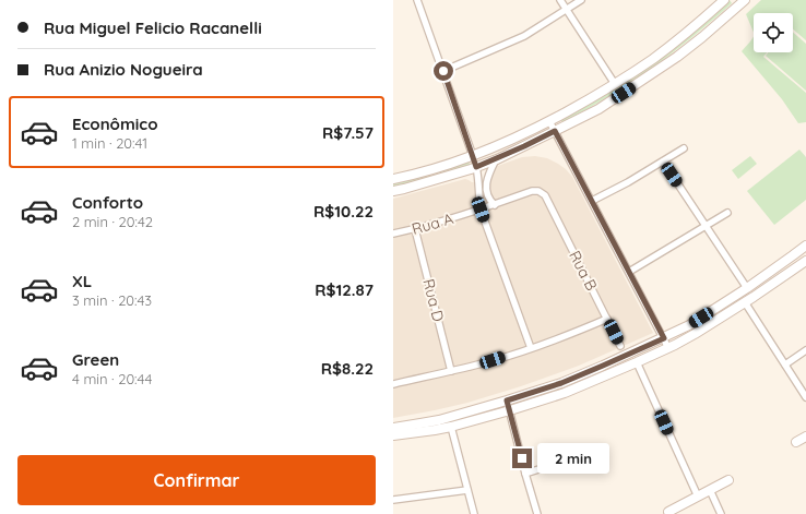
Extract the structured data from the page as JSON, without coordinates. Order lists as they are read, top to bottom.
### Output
{
  "streets": {
    "street": ["Rua A", "Rua B", "Rua D"]
  },
  "crossings": [
    ["Rua A", "Rua B"],
    ["Rua A", "Rua D"]
  ],
  "page": {
    "banner": ["Rua Miguel Felicio Racanelli", "Rua Anizio Nogueira"],
    "list": [
      {
        "name": "Econômico",
        "note": "1 min · 20:41",
        "value": "R$7.57"
      },
      {
        "name": "Conforto",
        "note": "2 min · 20:42",
        "value": "R$10.22"
      },
      {
        "name": "XL",
        "note": "3 min · 20:43",
        "value": "R$12.87"
      },
      {
        "name": "Green",
        "note": "4 min · 20:44",
        "value": "R$8.22"
      }
    ],
    "bubble": "2 min",
    "buttons": "Confirmar"
  }
}
